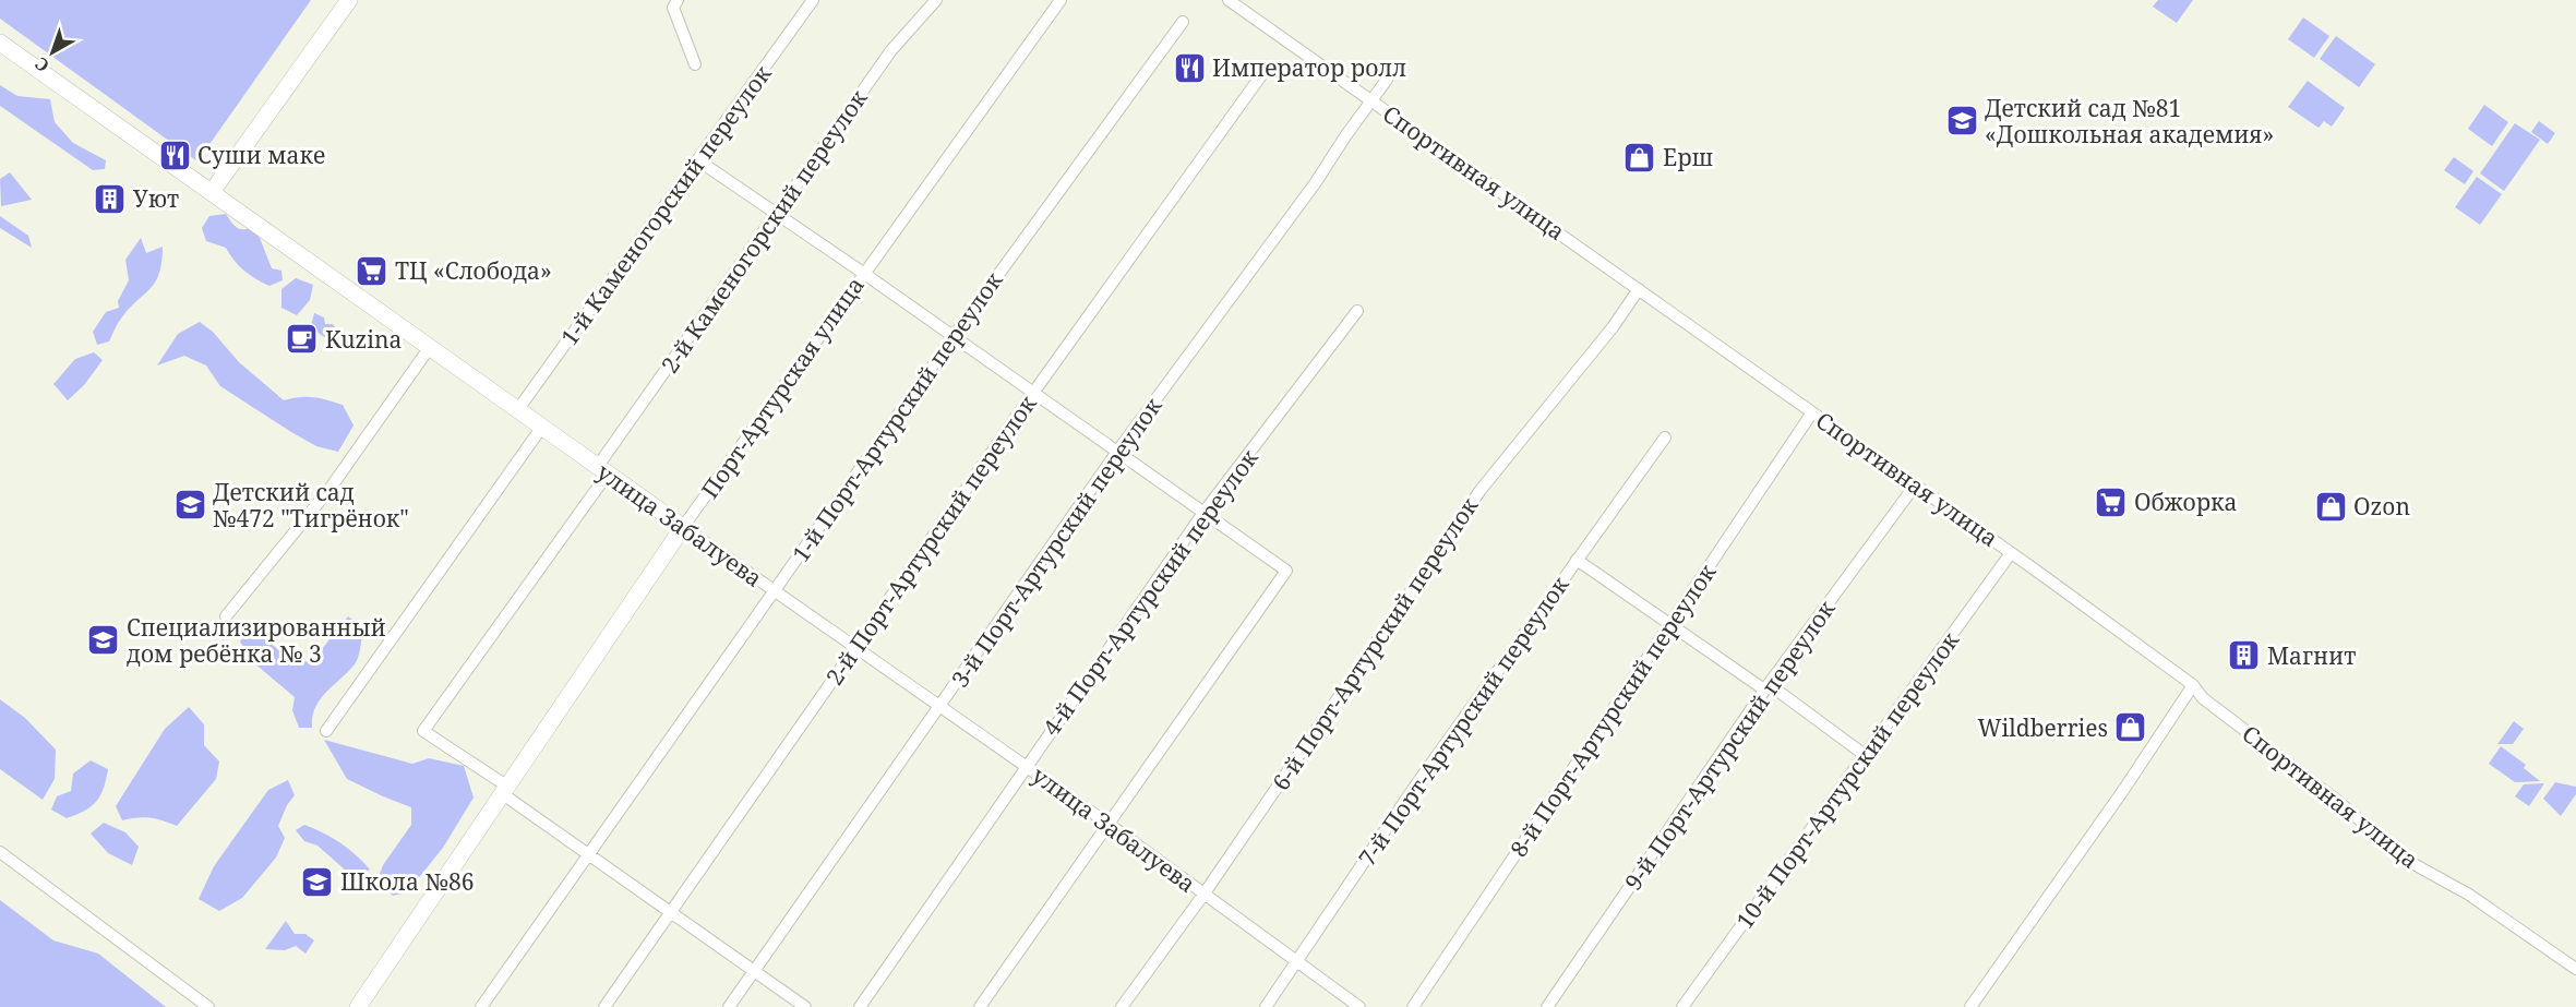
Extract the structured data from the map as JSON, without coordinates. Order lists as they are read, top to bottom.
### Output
{
  "streets": {
    "street": [
      "Спортивная улица",
      "1-й Каменогорский переулок",
      "2-й Каменогорский переулок",
      "Порт-Артурская улица",
      "1-й Порт-Артурский переулок",
      "улица Забалуева",
      "2-й Порт-Артурский переулок",
      "3-й Порт-Артурский переулок",
      "4-й Порт-Артурский переулок",
      "6-й Порт-Артурский переулок",
      "8-й Порт-Артурский переулок",
      "7-й Порт-Артурский переулок",
      "9-й Порт-Артурский переулок",
      "10-й Порт-Артурский переулок"
    ]
  },
  "crossings": [
    ["Спортивная улица", "3-й Порт-Артурский переулок"],
    ["Спортивная улица", "6-й Порт-Артурский переулок"],
    ["Спортивная улица", "8-й Порт-Артурский переулок"],
    ["Спортивная улица", "9-й Порт-Артурский переулок"],
    ["Спортивная улица", "10-й Порт-Артурский переулок"],
    ["1-й Каменогорский переулок", "улица Забалуева"],
    ["2-й Каменогорский переулок", "Порт-Артурская улица"],
    ["2-й Каменогорский переулок", "улица Забалуева"],
    ["Порт-Артурская улица", "улица Забалуева"],
    ["1-й Порт-Артурский переулок", "улица Забалуева"],
    ["улица Забалуева", "2-й Порт-Артурский переулок"],
    ["улица Забалуева", "3-й Порт-Артурский переулок"],
    ["улица Забалуева", "4-й Порт-Артурский переулок"],
    ["улица Забалуева", "6-й Порт-Артурский переулок"],
    ["улица Забалуева", "7-й Порт-Артурский переулок"]
  ],
  "places": {
    "restaurant": ["Император ролл", "Суши маке"],
    "school or university": [
      "Детский сад №81 «Дошкольная академия»",
      "Детский сад №472 \"Тигрёнок\"",
      "Специализированный дом ребёнка № 3",
      "Школа №86"
    ],
    "shop": ["Ерш", "Ozon", "Wildberries"],
    "building": ["Уют", "Магнит"],
    "supermarket": ["ТЦ «Слобода»", "Обжорка"],
    "cafe": ["Kuzina"]
  },
  "north": "bottom left"
}
